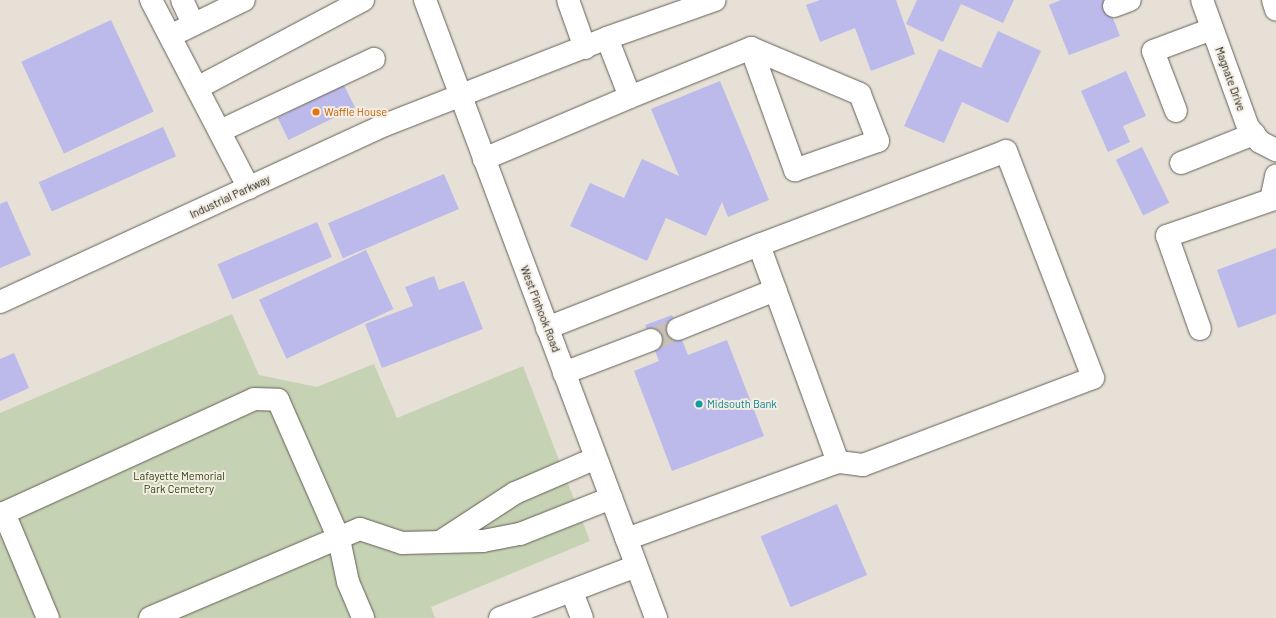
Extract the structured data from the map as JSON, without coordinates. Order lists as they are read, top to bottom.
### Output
{
  "streets": {
    "street": ["Magnate Drive", "Industrial Parkway", "West Pinhook Road"]
  },
  "crossings": [
    ["Industrial Parkway", "West Pinhook Road"]
  ],
  "parks": ["Lafayette Memorial Park Cemetery"],
  "places": ["Waffle House", "Midsouth Bank"]
}
